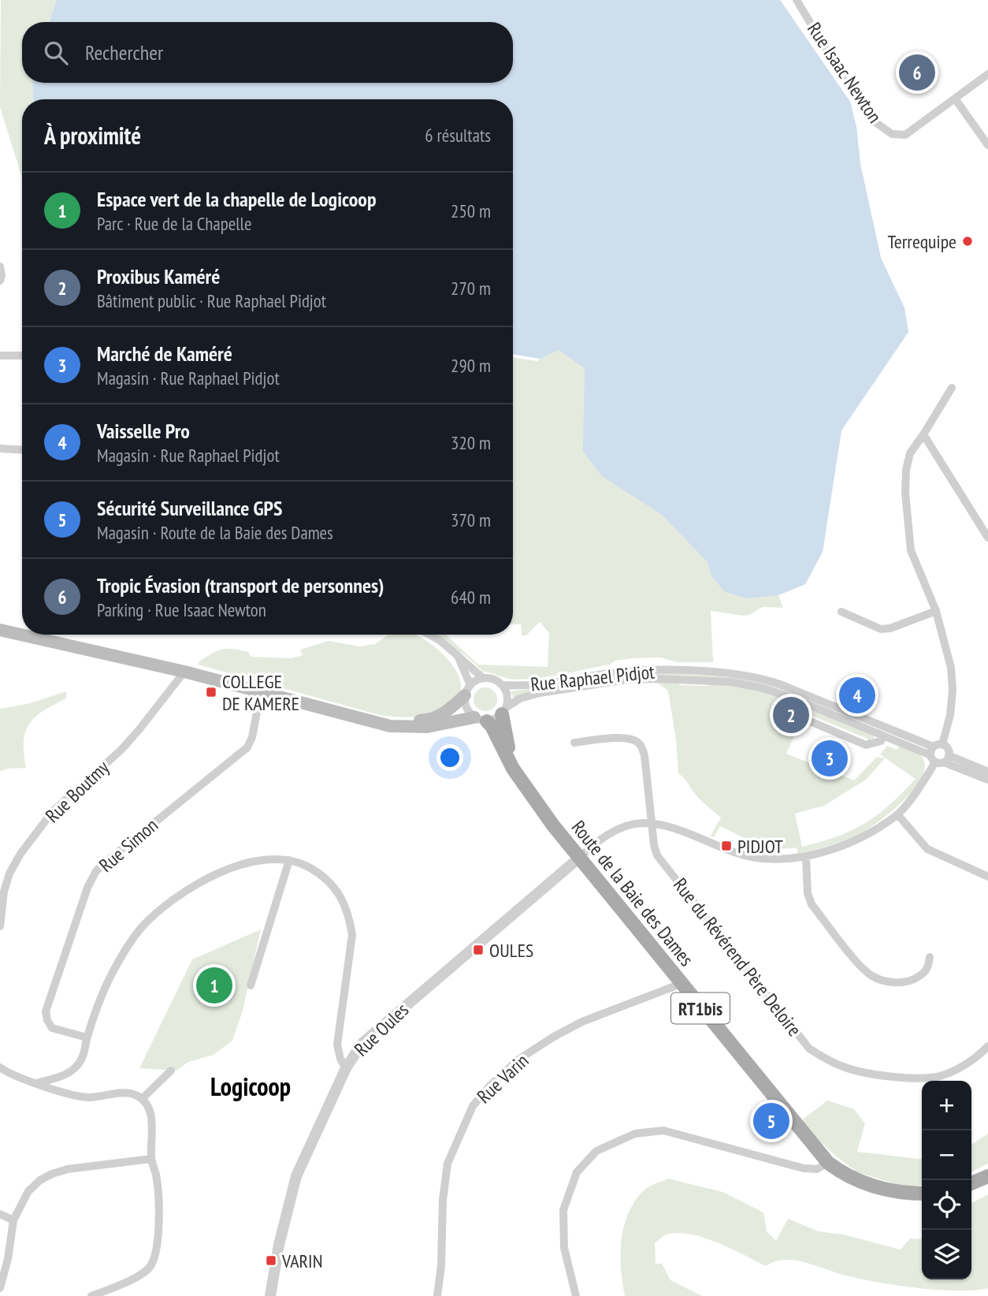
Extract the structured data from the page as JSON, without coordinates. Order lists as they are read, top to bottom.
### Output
{
  "streets": {
    "main road": ["Route de la Baie des Dames", "RT1bis"],
    "street": [
      "Rue Isaac Newton",
      "Rue Raphael Pidjot",
      "Rue Boutmy",
      "Rue Simon",
      "Rue du Révérend Père Deloire",
      "Rue Oules",
      "Rue Varin"
    ]
  },
  "crossings": [
    ["Rue Raphael Pidjot", "Route de la Baie des Dames"],
    ["Route de la Baie des Dames", "Rue Oules"],
    ["Route de la Baie des Dames", "Rue Varin"]
  ],
  "districts": ["Logicoop"],
  "places": {
    "other": ["Terrequipe"],
    "transit": [
      "COLLEGE DE KAMERE",
      "PIDJOT",
      "OULES",
      "VARIN"
    ]
  },
  "page": {
    "search": "Rechercher",
    "pins": [
      "6",
      "4",
      "2",
      "3",
      "1",
      "5"
    ],
    "heading": ["À proximité", "6 résultats"],
    "list": [
      {
        "mark": "1",
        "name": "Espace vert de la chapelle de Logicoop",
        "note": "Parc · Rue de la Chapelle",
        "value": "250 m"
      },
      {
        "mark": "2",
        "name": "Proxibus Kaméré",
        "note": "Bâtiment public · Rue Raphael Pidjot",
        "value": "270 m"
      },
      {
        "mark": "3",
        "name": "Marché de Kaméré",
        "note": "Magasin · Rue Raphael Pidjot",
        "value": "290 m"
      },
      {
        "mark": "4",
        "name": "Vaisselle Pro",
        "note": "Magasin · Rue Raphael Pidjot",
        "value": "320 m"
      },
      {
        "mark": "5",
        "name": "Sécurité Surveillance GPS",
        "note": "Magasin · Route de la Baie des Dames",
        "value": "370 m"
      },
      {
        "mark": "6",
        "name": "Tropic Évasion (transport de personnes)",
        "note": "Parking · Rue Isaac Newton",
        "value": "640 m"
      }
    ],
    "map_buttons": ["+", "−"]
  }
}
